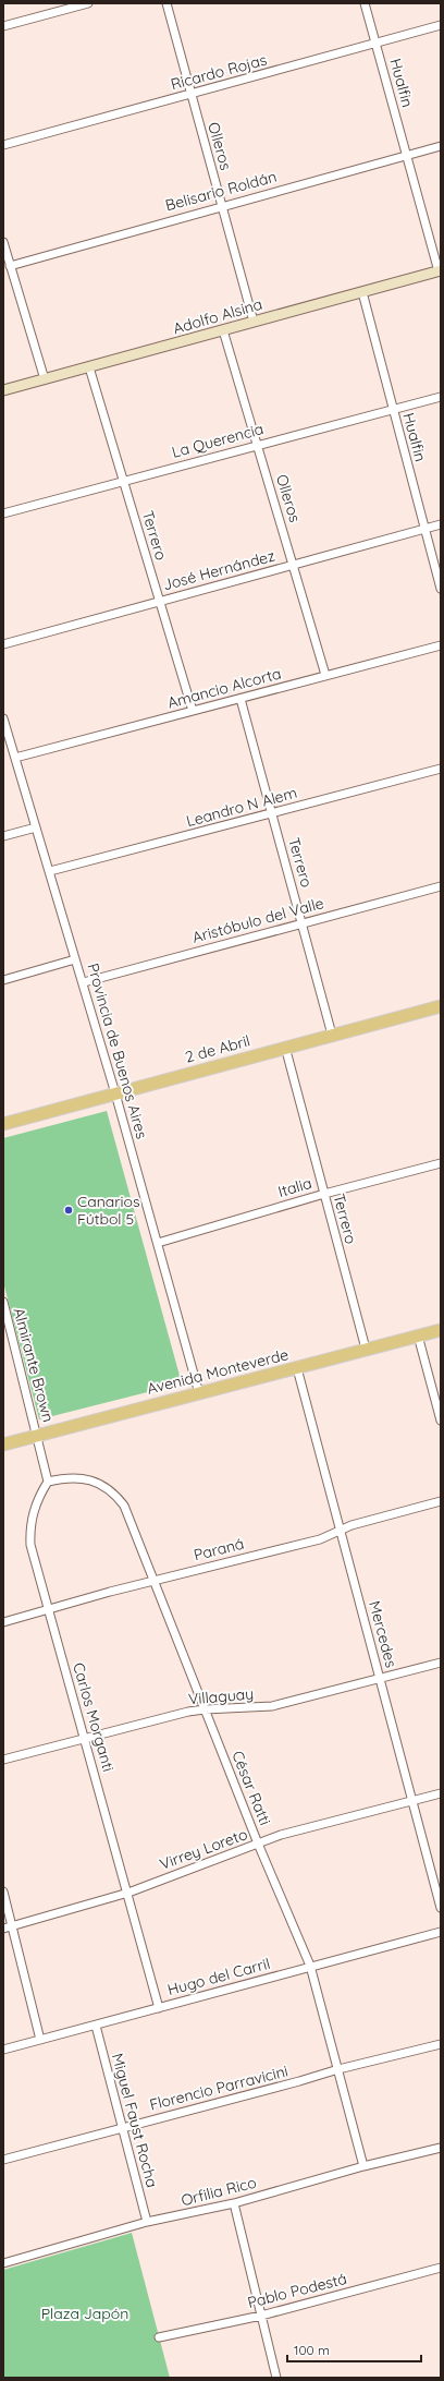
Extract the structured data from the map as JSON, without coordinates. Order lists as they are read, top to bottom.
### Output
{
  "streets": {
    "main road": ["2 de Abril", "Avenida Monteverde"],
    "street": [
      "Ricardo Rojas",
      "Hualfin",
      "Olleros",
      "Belisario Roldán",
      "Adolfo Alsina",
      "La Querencia",
      "Terrero",
      "José Hernández",
      "Amancio Alcorta",
      "Leandro N Alem",
      "Aristóbulo del Valle",
      "Provincia de Buenos Aires",
      "Italia",
      "Almirante Brown",
      "Paraná",
      "Mercedes",
      "Villaguay",
      "Carlos Morganti",
      "César Ratti",
      "Virrey Loreto",
      "Hugo del Carril",
      "Florencio Parravicini",
      "Miguel Faust Rocha",
      "Orfilia Rico",
      "Pablo Podestá"
    ]
  },
  "crossings": [
    ["Ricardo Rojas", "Hualfin"],
    ["Ricardo Rojas", "Olleros"],
    ["Hualfin", "Belisario Roldán"],
    ["Hualfin", "Adolfo Alsina"],
    ["Hualfin", "La Querencia"],
    ["Hualfin", "José Hernández"],
    ["Olleros", "Belisario Roldán"],
    ["Olleros", "Adolfo Alsina"],
    ["Olleros", "La Querencia"],
    ["Olleros", "José Hernández"],
    ["Olleros", "Amancio Alcorta"],
    ["Adolfo Alsina", "Terrero"],
    ["La Querencia", "Terrero"],
    ["Terrero", "José Hernández"],
    ["Terrero", "Amancio Alcorta"],
    ["Terrero", "Leandro N Alem"],
    ["Terrero", "Aristóbulo del Valle"],
    ["Terrero", "2 de Abril"],
    ["Terrero", "Italia"],
    ["Terrero", "Avenida Monteverde"],
    ["Amancio Alcorta", "Provincia de Buenos Aires"],
    ["Leandro N Alem", "Provincia de Buenos Aires"],
    ["Aristóbulo del Valle", "Provincia de Buenos Aires"],
    ["2 de Abril", "Provincia de Buenos Aires"],
    ["Provincia de Buenos Aires", "Italia"],
    ["Provincia de Buenos Aires", "Avenida Monteverde"],
    ["Almirante Brown", "Avenida Monteverde"],
    ["Avenida Monteverde", "Mercedes"],
    ["Paraná", "Mercedes"],
    ["Paraná", "Carlos Morganti"],
    ["Paraná", "César Ratti"],
    ["Mercedes", "Villaguay"],
    ["Mercedes", "Virrey Loreto"],
    ["Villaguay", "Carlos Morganti"],
    ["Villaguay", "César Ratti"],
    ["Carlos Morganti", "César Ratti"],
    ["Carlos Morganti", "Virrey Loreto"],
    ["Carlos Morganti", "Hugo del Carril"],
    ["César Ratti", "Virrey Loreto"],
    ["César Ratti", "Hugo del Carril"],
    ["César Ratti", "Florencio Parravicini"],
    ["César Ratti", "Orfilia Rico"],
    ["Hugo del Carril", "Miguel Faust Rocha"],
    ["Florencio Parravicini", "Miguel Faust Rocha"],
    ["Miguel Faust Rocha", "Orfilia Rico"]
  ],
  "parks": ["Plaza Japón"],
  "places": ["Canarios Fútbol 5"],
  "scale_bar": "100 m"
}
